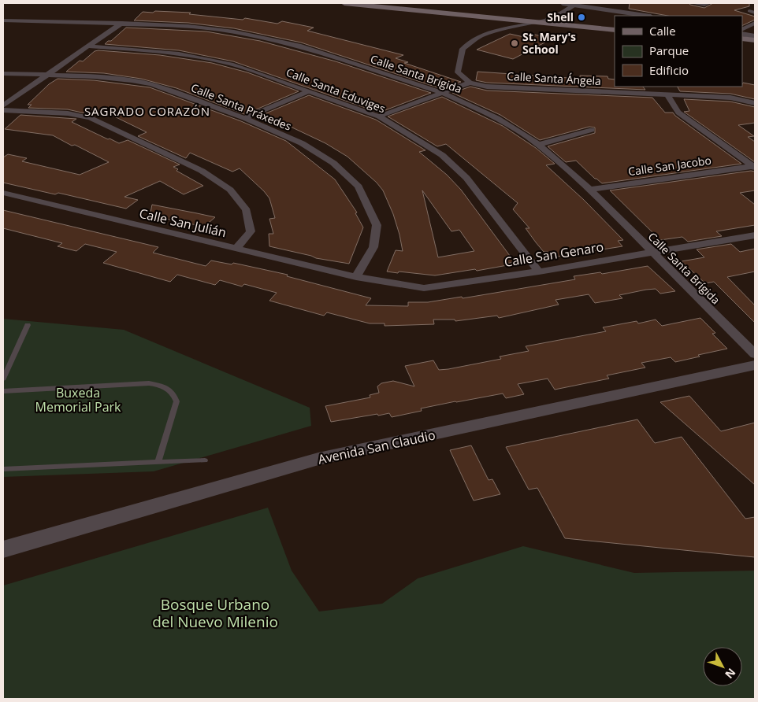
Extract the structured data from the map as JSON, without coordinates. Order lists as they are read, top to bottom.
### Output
{
  "streets": {
    "street": [
      "Calle Santa Brígida",
      "Calle Santa Ángela",
      "Calle Santa Eduviges",
      "Calle Santa Práxedes",
      "Calle San Jacobo",
      "Calle San Julián",
      "Calle San Genaro",
      "Avenida San Claudio"
    ]
  },
  "crossings": [
    ["Calle Santa Brígida", "Calle San Jacobo"],
    ["Calle Santa Brígida", "Calle San Genaro"],
    ["Calle Santa Eduviges", "Calle San Genaro"],
    ["Calle Santa Práxedes", "Calle San Julián"],
    ["Calle Santa Práxedes", "Calle San Genaro"],
    ["Calle San Julián", "Calle San Genaro"]
  ],
  "districts": ["SAGRADO CORAZÓN"],
  "parks": ["Buxeda Memorial Park", "Bosque Urbano del Nuevo Milenio"],
  "places": ["Shell", "St. Mary's School"],
  "legend": ["Calle", "Parque", "Edificio"],
  "north": "bottom right"
}
